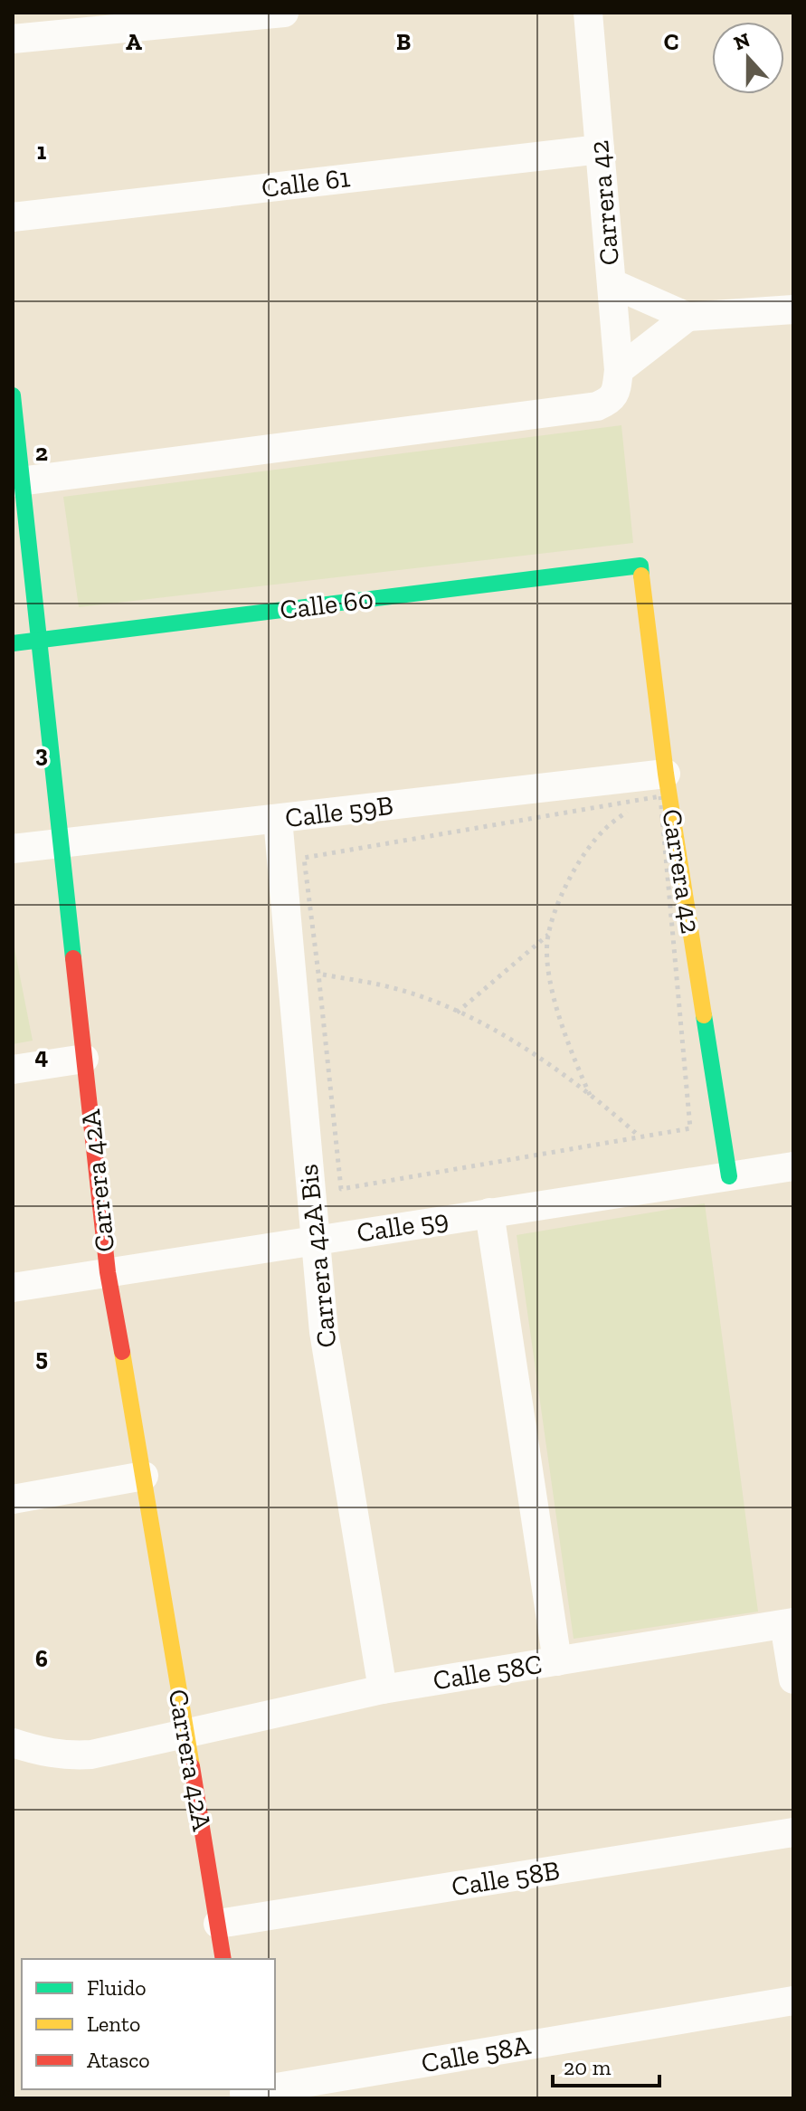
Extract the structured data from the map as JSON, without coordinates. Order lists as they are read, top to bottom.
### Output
{
  "streets": {
    "street": [
      "Calle 61",
      "Carrera 42",
      "Calle 60",
      "Calle 59B",
      "Carrera 42A",
      "Calle 59",
      "Carrera 42A Bis",
      "Calle 58C",
      "Calle 58B",
      "Calle 58A"
    ]
  },
  "crossings": [
    ["Calle 61", "Carrera 42"],
    ["Carrera 42", "Calle 60"],
    ["Carrera 42", "Calle 59B"],
    ["Carrera 42", "Calle 59"],
    ["Calle 60", "Carrera 42A"],
    ["Calle 59B", "Carrera 42A"],
    ["Calle 59B", "Carrera 42A Bis"],
    ["Carrera 42A", "Calle 59"],
    ["Carrera 42A", "Calle 58C"],
    ["Carrera 42A", "Calle 58B"],
    ["Calle 59", "Carrera 42A Bis"],
    ["Carrera 42A Bis", "Calle 58C"]
  ],
  "legend": ["Fluido", "Lento", "Atasco"],
  "scale_bar": "20 m",
  "north": "top",
  "grid": {
    "columns": ["A", "B", "C"],
    "rows": [
      "1",
      "2",
      "3",
      "4",
      "5",
      "6"
    ]
  }
}
